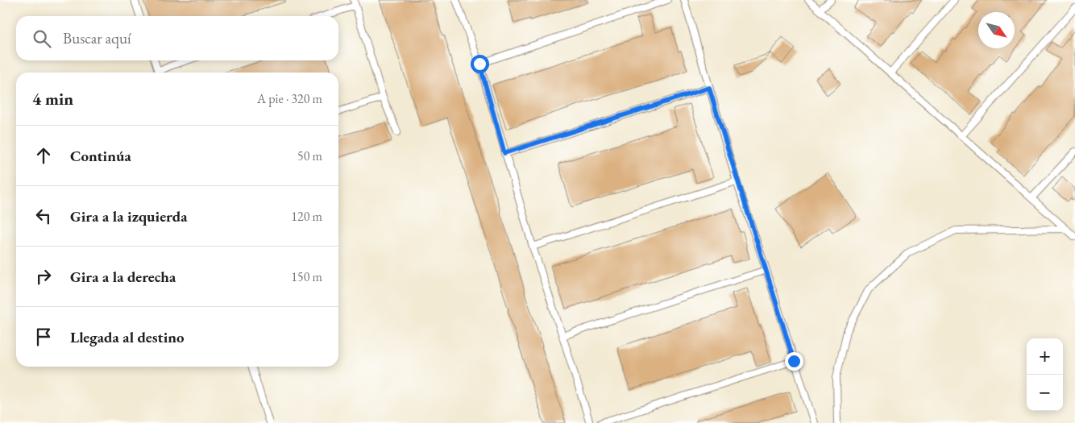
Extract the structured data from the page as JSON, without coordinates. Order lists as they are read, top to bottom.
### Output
{
  "north": "bottom right",
  "page": {
    "search": "Buscar aquí",
    "heading": ["4 min", "A pie · 320 m"],
    "list": [
      ["Continúa", "50 m"],
      ["Gira a la izquierda", "120 m"],
      ["Gira a la derecha", "150 m"],
      "Llegada al destino"
    ],
    "map_buttons": ["+", "−"]
  }
}
